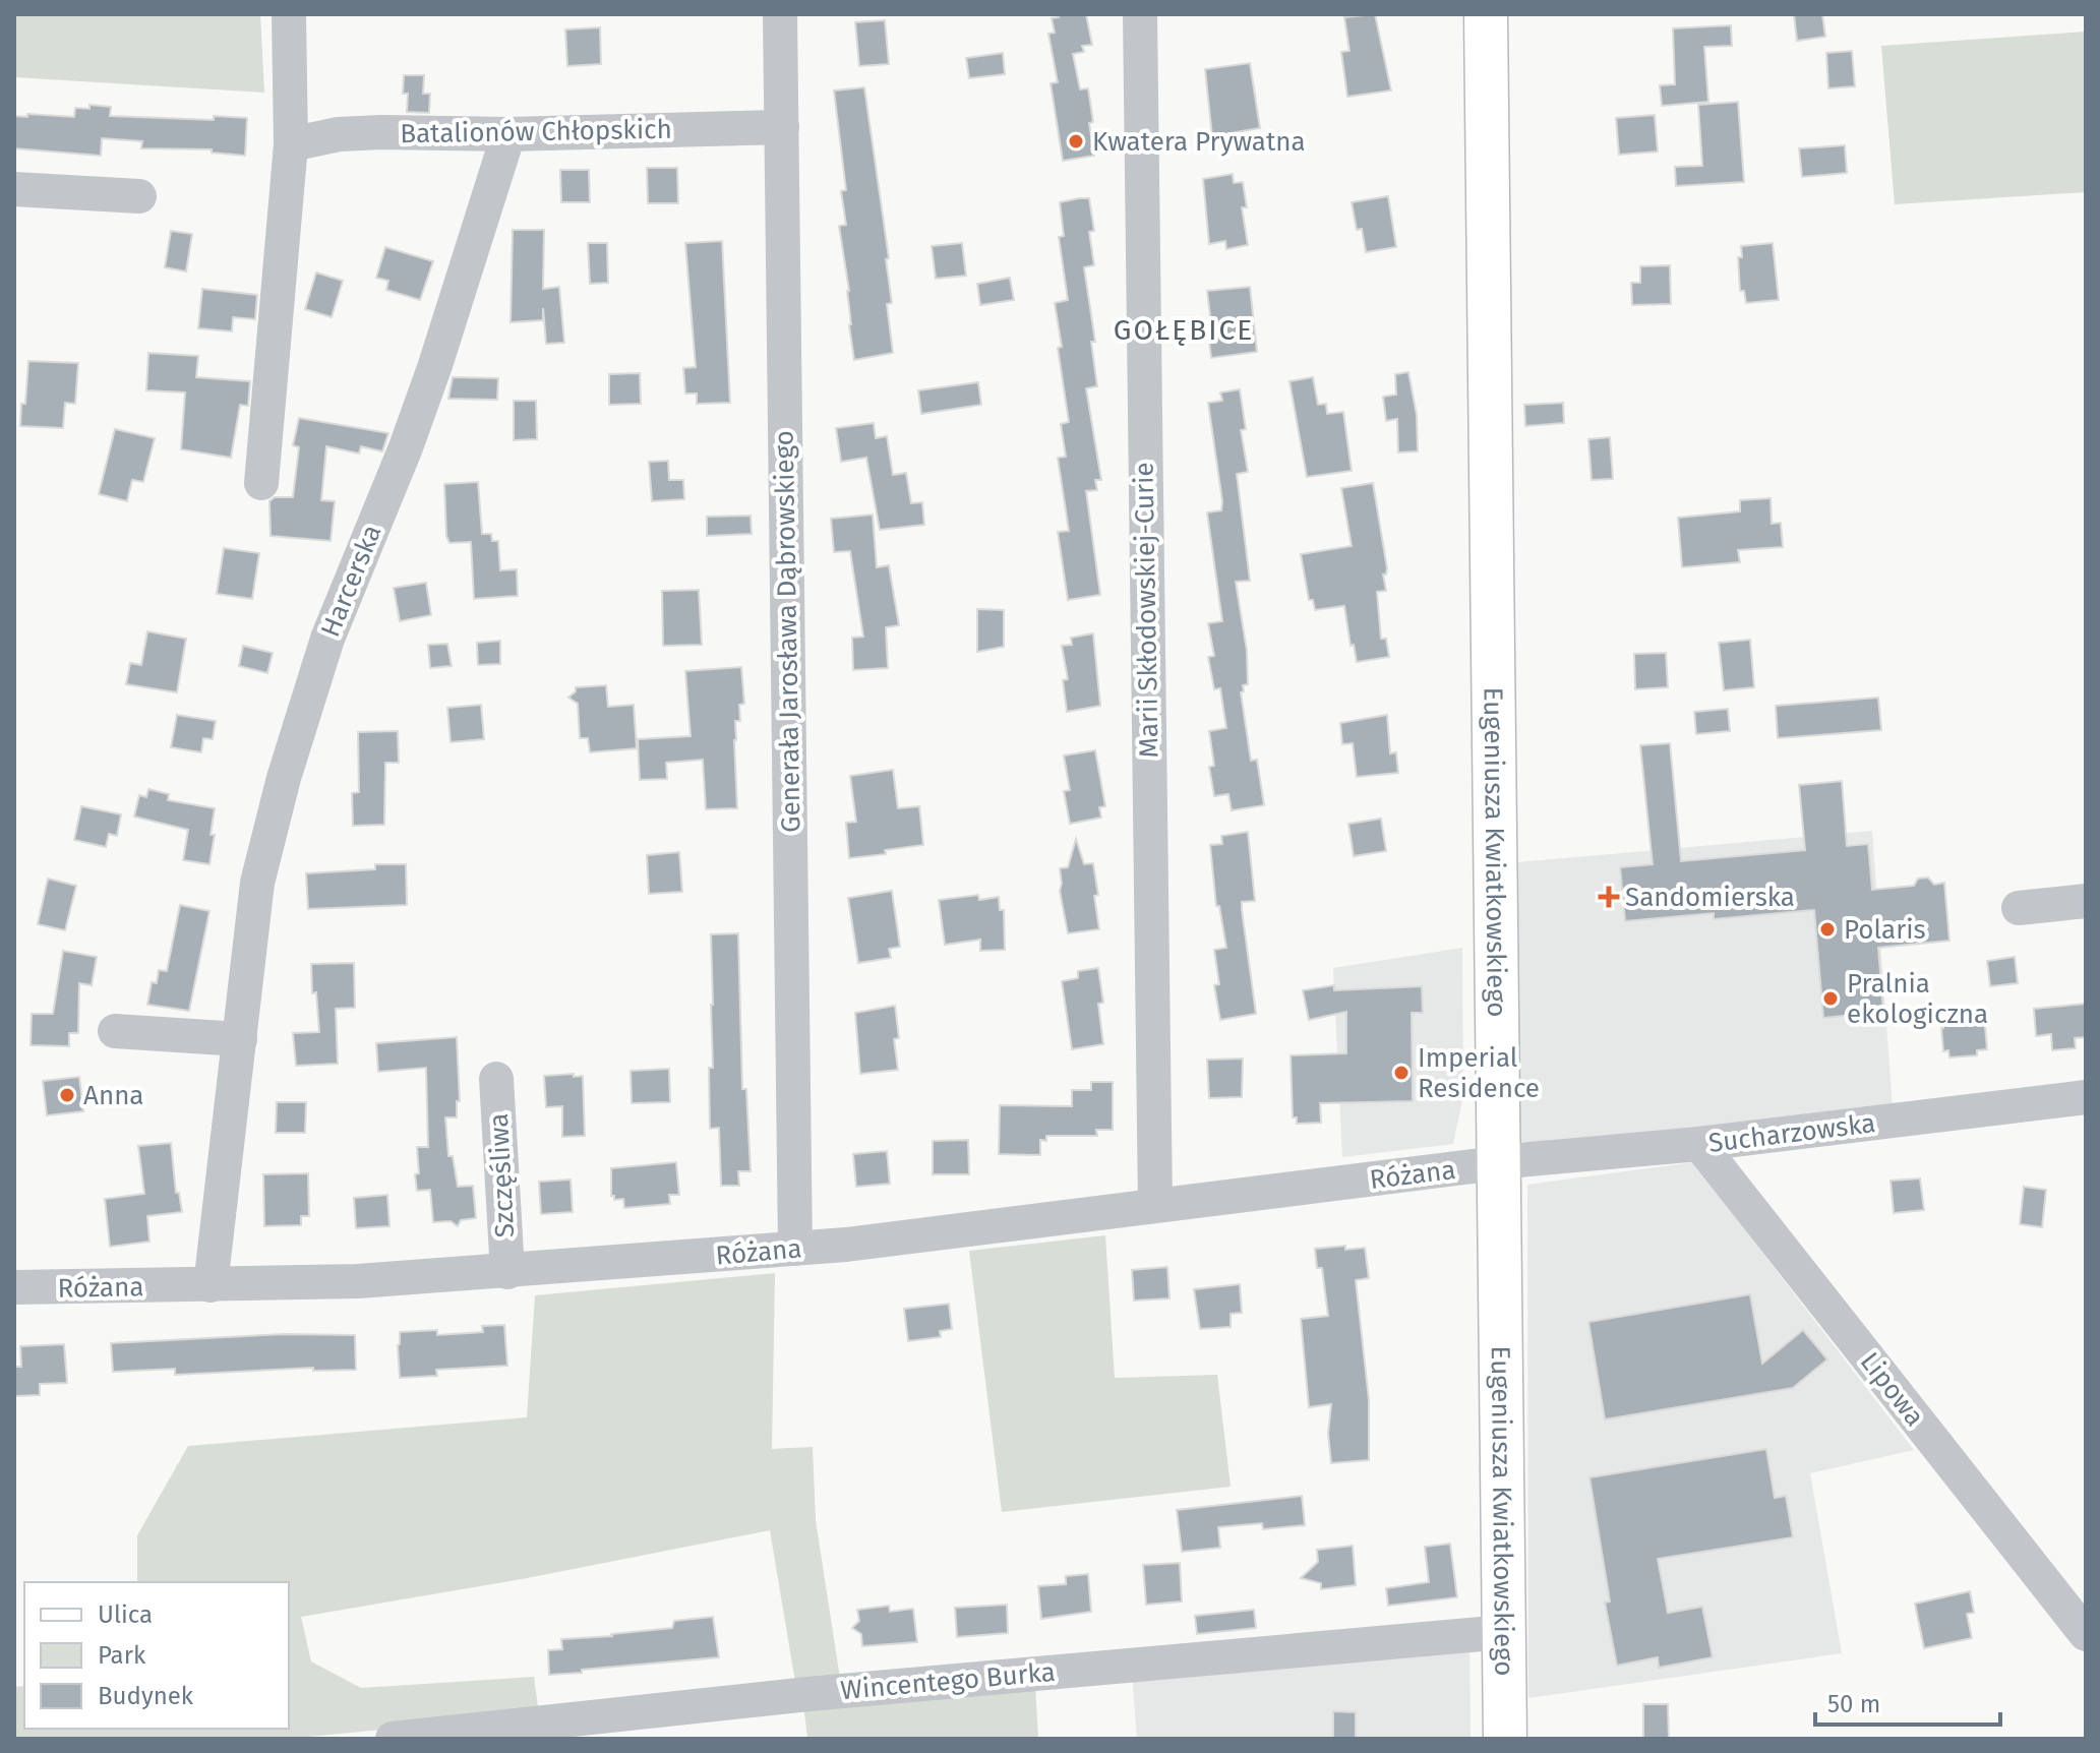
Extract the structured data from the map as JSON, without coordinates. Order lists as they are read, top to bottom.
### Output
{
  "streets": {
    "main road": ["Eugeniusza Kwiatkowskiego"],
    "street": [
      "Batalionów Chłopskich",
      "Harcerska",
      "Marii Skłodowskiej-Curie",
      "Generała Jarosława Dąbrowskiego",
      "Sucharzowska",
      "Różana",
      "Szczęśliwa",
      "Lipowa",
      "Wincentego Burka"
    ]
  },
  "crossings": [
    ["Batalionów Chłopskich", "Harcerska"],
    ["Batalionów Chłopskich", "Generała Jarosława Dąbrowskiego"],
    ["Harcerska", "Różana"],
    ["Marii Skłodowskiej-Curie", "Różana"],
    ["Generała Jarosława Dąbrowskiego", "Różana"],
    ["Eugeniusza Kwiatkowskiego", "Sucharzowska"],
    ["Eugeniusza Kwiatkowskiego", "Różana"],
    ["Eugeniusza Kwiatkowskiego", "Wincentego Burka"],
    ["Sucharzowska", "Różana"],
    ["Sucharzowska", "Lipowa"],
    ["Różana", "Szczęśliwa"]
  ],
  "districts": ["GOŁĘBICE"],
  "places": {
    "other": [
      "Kwatera Prywatna",
      "Polaris",
      "Pralnia ekologiczna",
      "Imperial Residence",
      "Anna"
    ],
    "health": ["Sandomierska"]
  },
  "legend": ["Ulica", "Park", "Budynek"],
  "scale_bar": "50 m"
}
